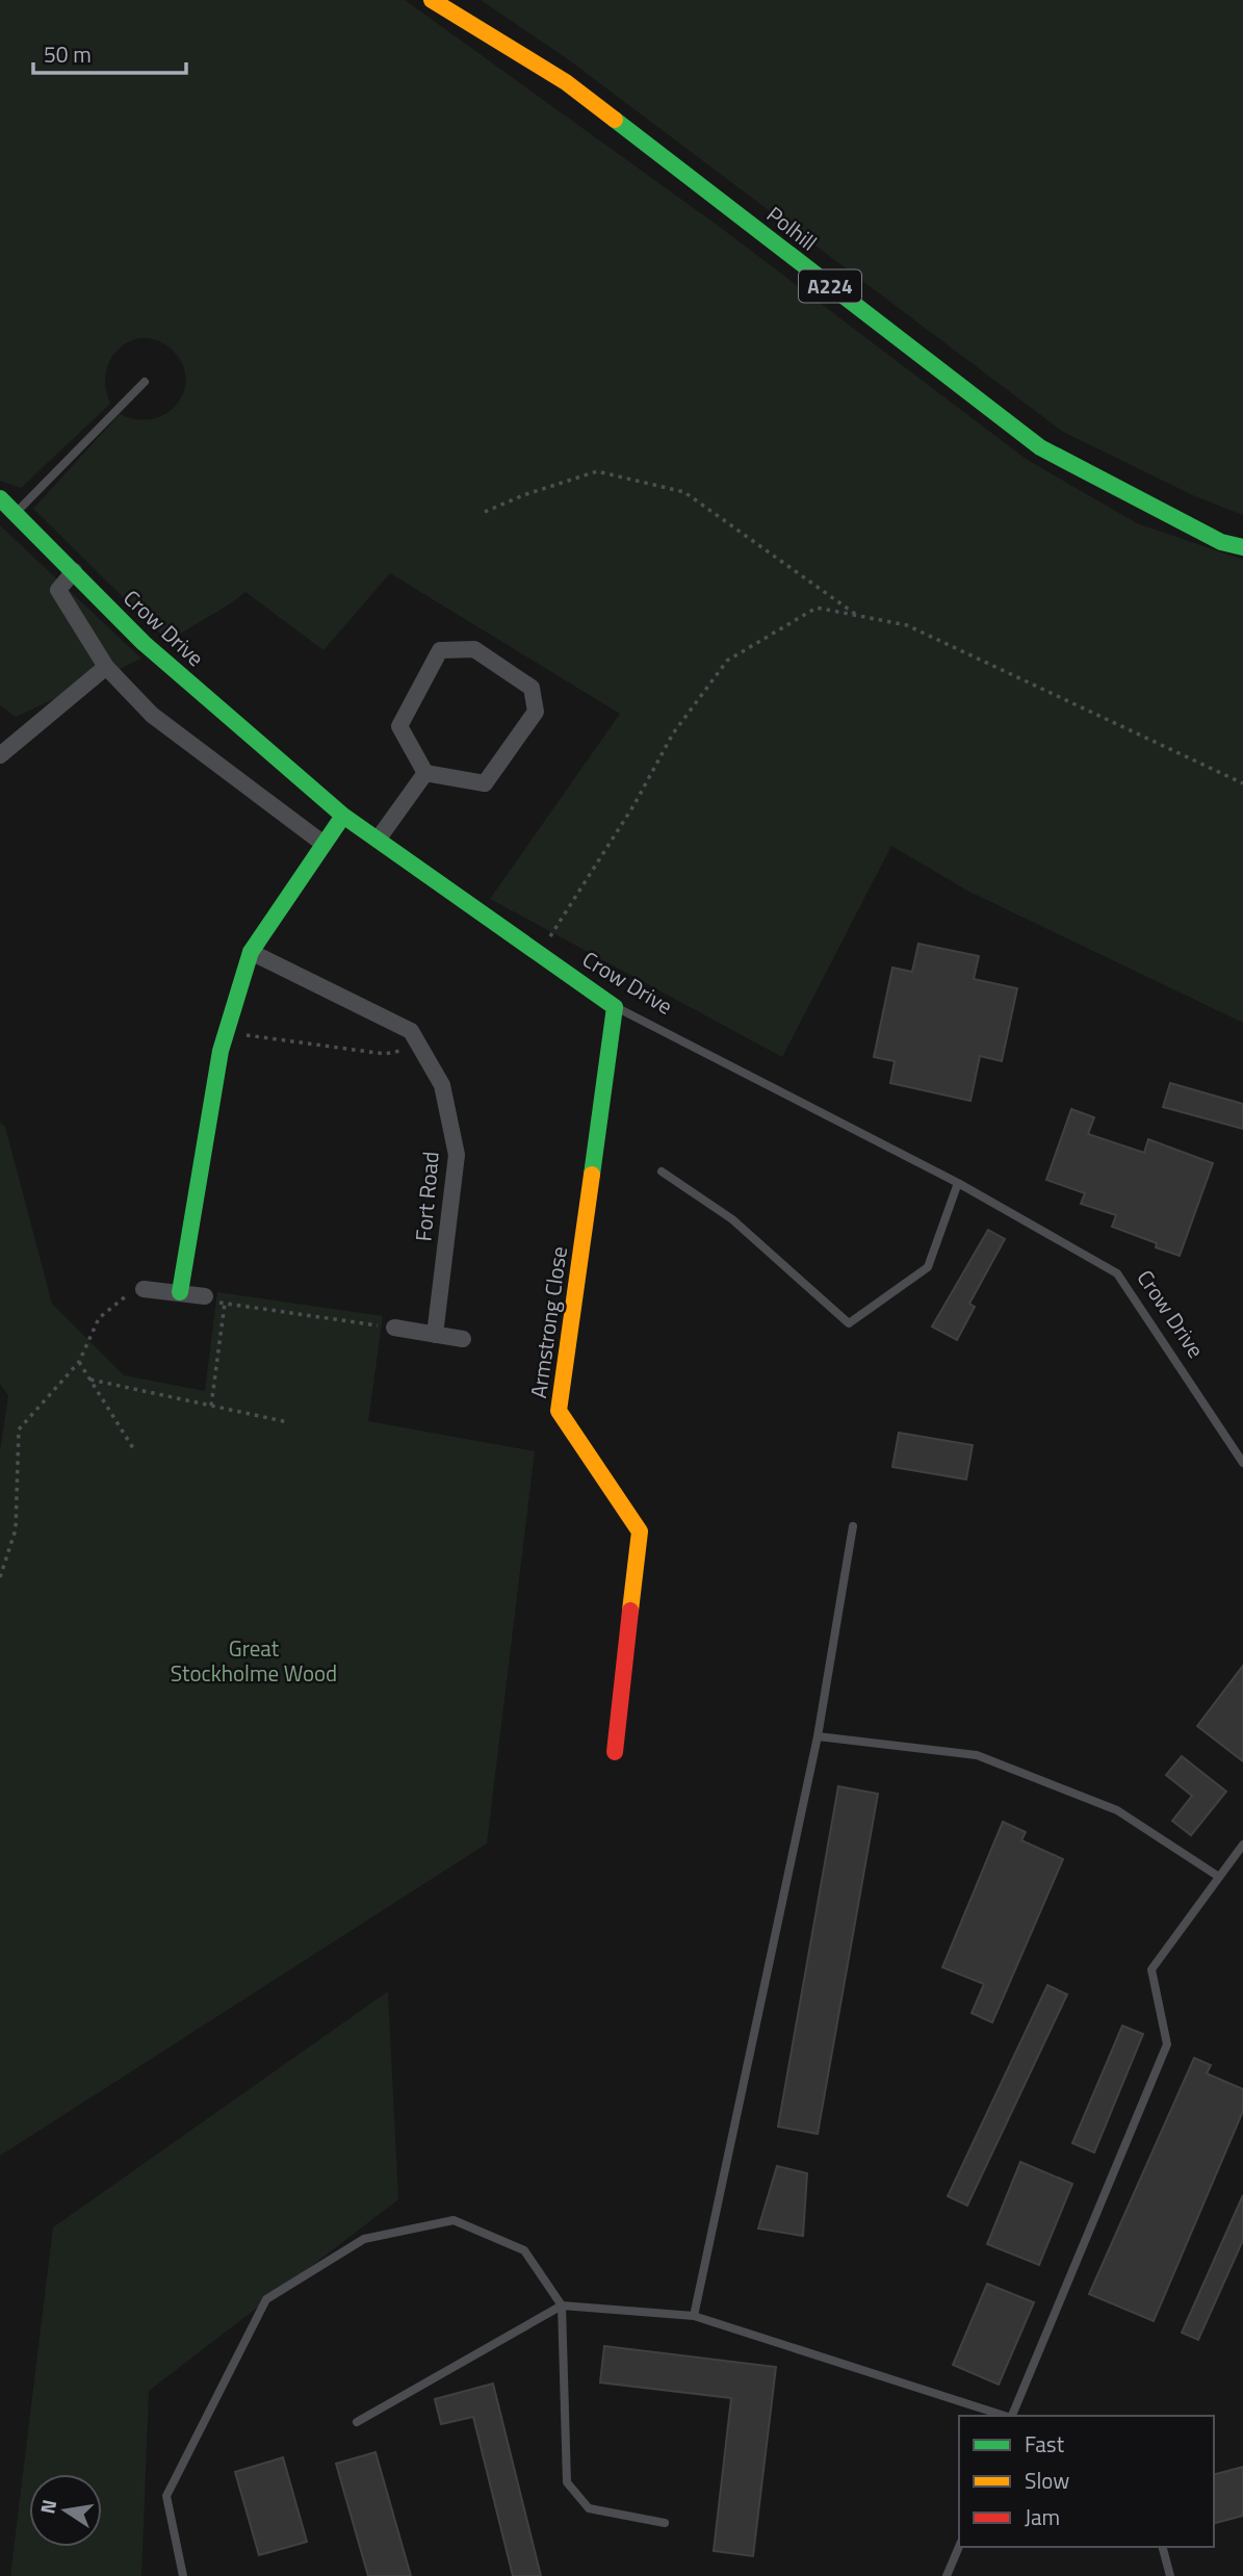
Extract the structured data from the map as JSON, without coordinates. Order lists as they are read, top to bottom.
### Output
{
  "streets": {
    "street": [
      "Polhill",
      "A224",
      "Crow Drive",
      "Fort Road",
      "Armstrong Close"
    ]
  },
  "crossings": [
    ["Crow Drive", "Armstrong Close"]
  ],
  "parks": ["Great Stockholme Wood"],
  "legend": ["Fast", "Slow", "Jam"],
  "scale_bar": "50 m",
  "north": "left"
}
